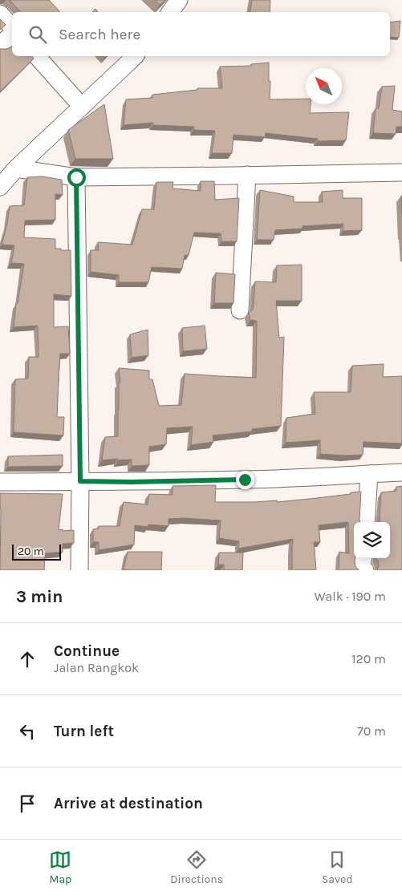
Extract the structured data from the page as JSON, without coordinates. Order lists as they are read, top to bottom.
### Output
{
  "scale_bar": "20 m",
  "north": "top left",
  "page": {
    "search": "Search here",
    "scale": "20 m",
    "heading": ["3 min", "Walk · 190 m"],
    "list": [
      ["Continue", "Jalan Rangkok", "120 m"],
      ["Turn left", "70 m"],
      "Arrive at destination"
    ],
    "nav": ["Map", "Directions", "Saved"]
  }
}
